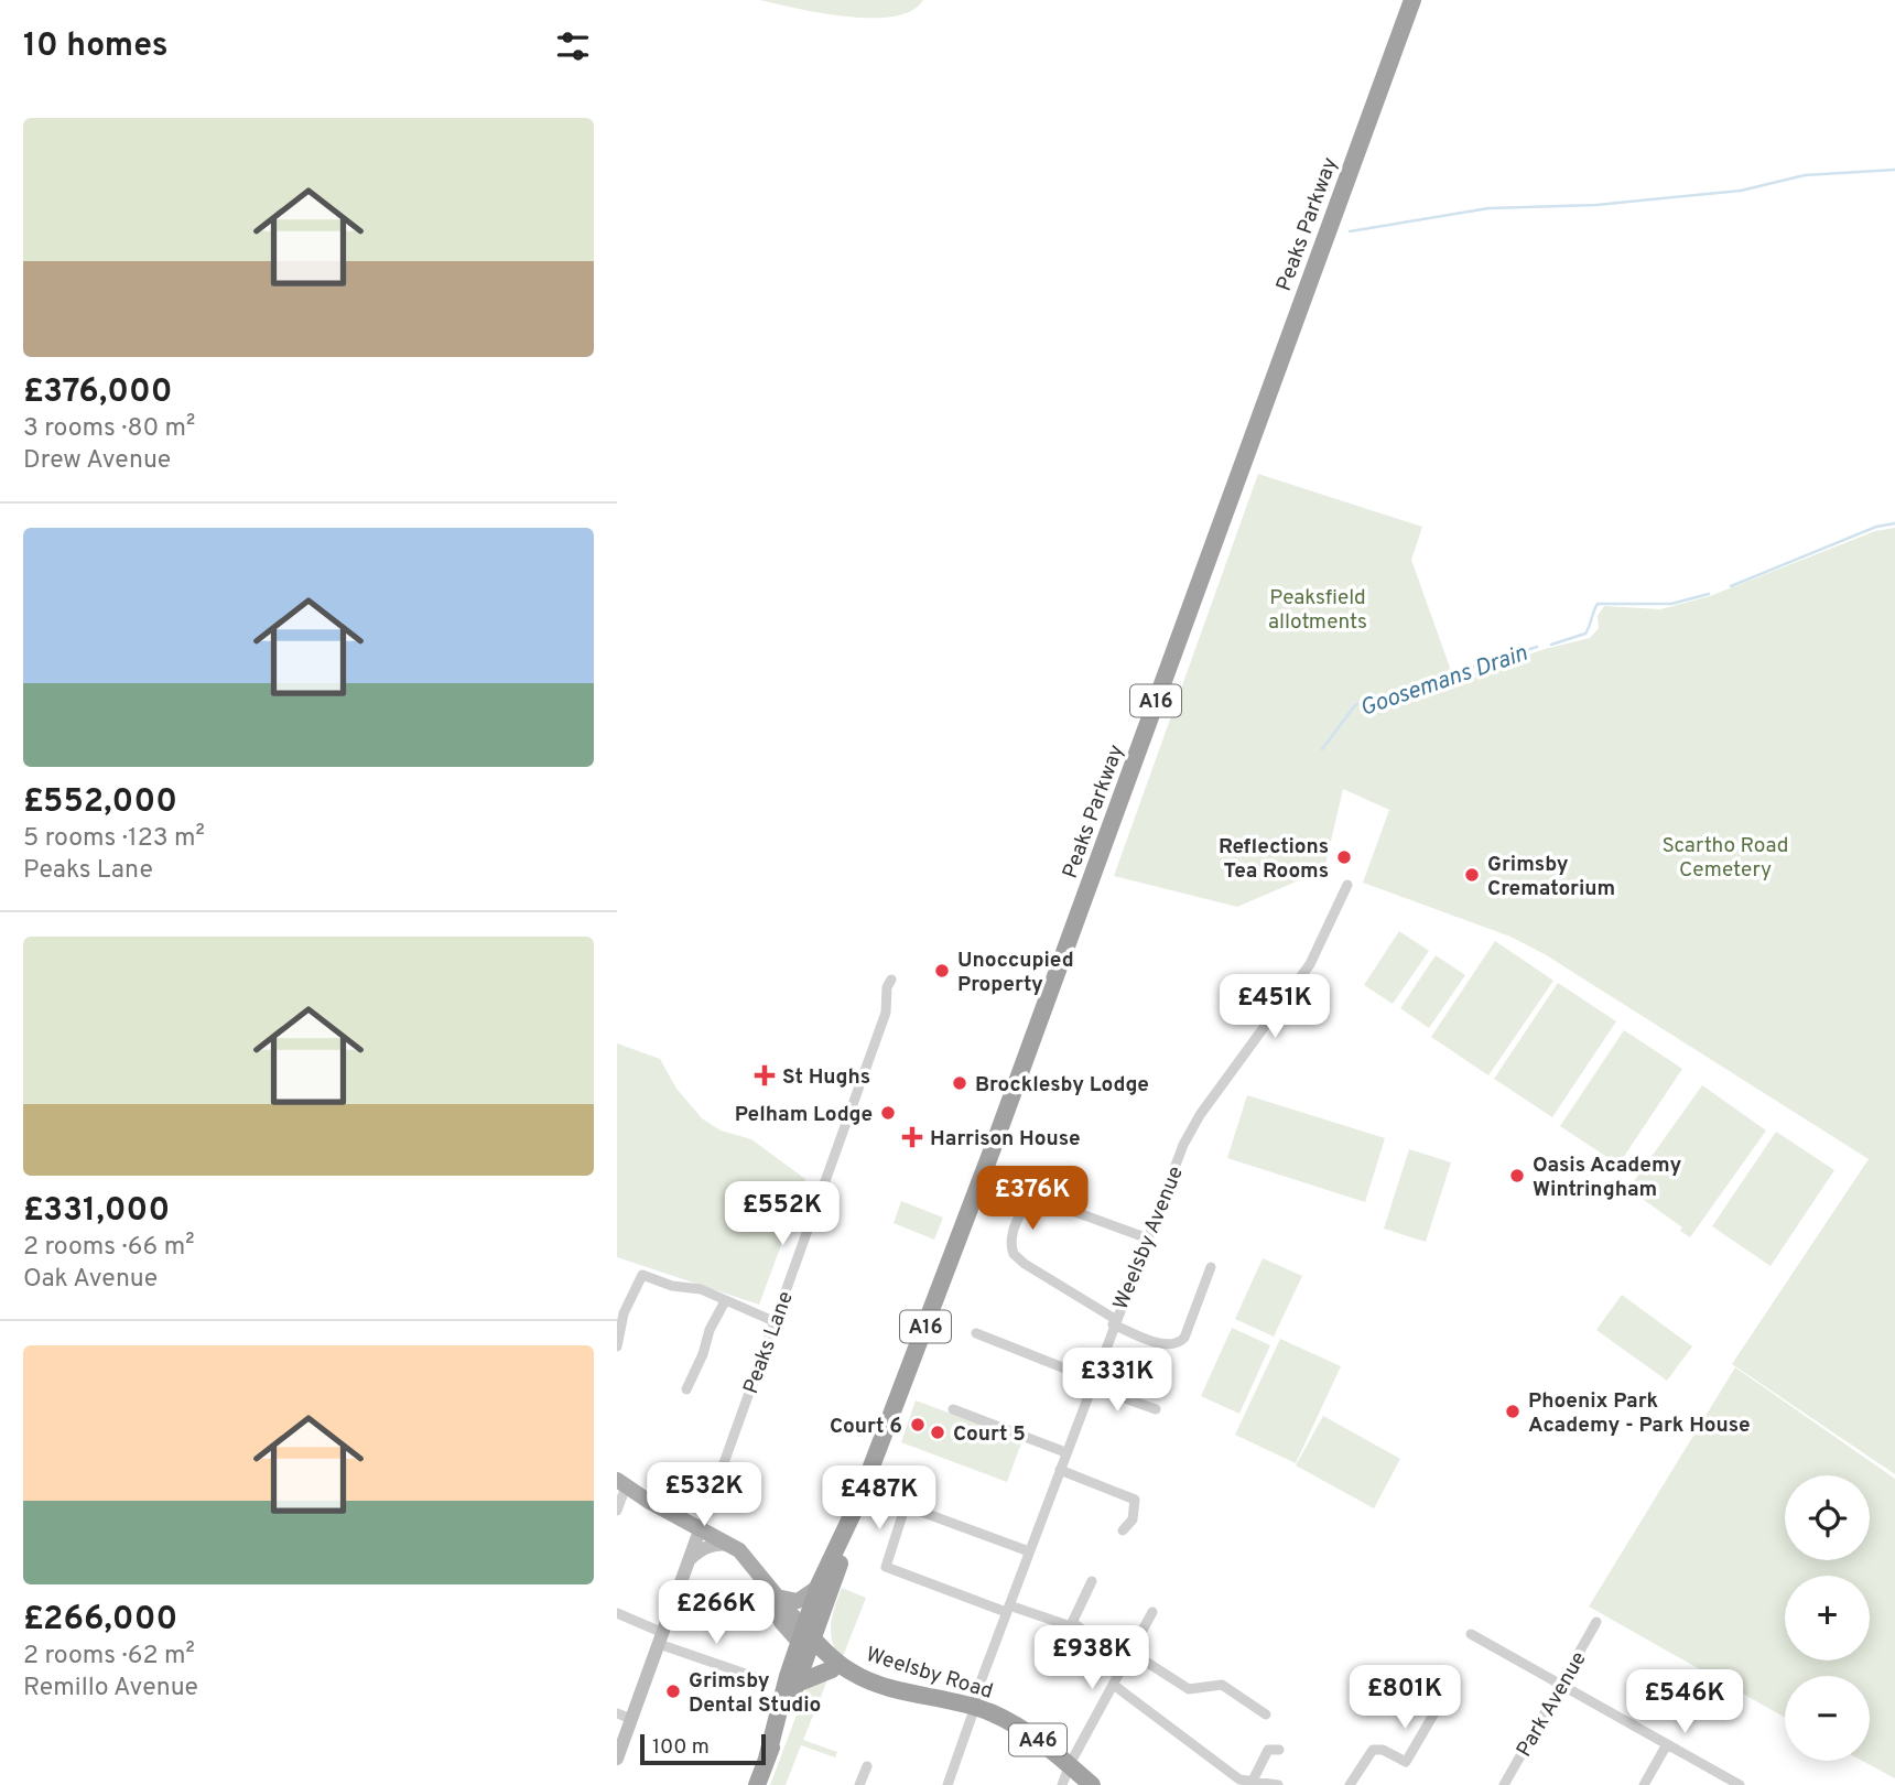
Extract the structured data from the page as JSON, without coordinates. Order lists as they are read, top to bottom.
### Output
{
  "streets": {
    "highway": [
      "Peaks Parkway",
      "A16",
      "Weelsby Road",
      "A46"
    ],
    "street": ["Weelsby Avenue", "Peaks Lane", "Park Avenue"]
  },
  "crossings": [
    ["Peaks Parkway", "Weelsby Road"],
    ["Peaks Parkway", "A46"],
    ["Weelsby Avenue", "Weelsby Road"],
    ["Peaks Lane", "Weelsby Road"],
    ["Weelsby Road", "A46"]
  ],
  "water": ["Goosemans Drain"],
  "parks": ["Peaksfield allotments", "Scartho Road Cemetery"],
  "places": {
    "other": [
      "Reflections Tea Rooms",
      "Grimsby Crematorium",
      "Unoccupied Property",
      "Brocklesby Lodge",
      "Pelham Lodge",
      "Oasis Academy Wintringham",
      "Phoenix Park Academy - Park House",
      "Court 6",
      "Court 5",
      "Grimsby Dental Studio"
    ],
    "health": ["St Hughs", "Harrison House"]
  },
  "scale_bar": "100 m",
  "page": {
    "heading": "10 homes",
    "list": [
      {
        "name": "£376,000",
        "note": "3 rooms · 80 m² · Drew Avenue"
      },
      {
        "name": "£552,000",
        "note": "5 rooms · 123 m² · Peaks Lane"
      },
      {
        "name": "£331,000",
        "note": "2 rooms · 66 m² · Oak Avenue"
      },
      {
        "name": "£266,000",
        "note": "2 rooms · 62 m² · Remillo Avenue"
      }
    ],
    "price": [
      "£451K",
      "£376K",
      "£552K",
      "£331K",
      "£532K",
      "£487K",
      "£266K",
      "£938K",
      "£801K",
      "£546K"
    ],
    "map_buttons": ["+", "−"],
    "scale": "100 m"
  }
}
